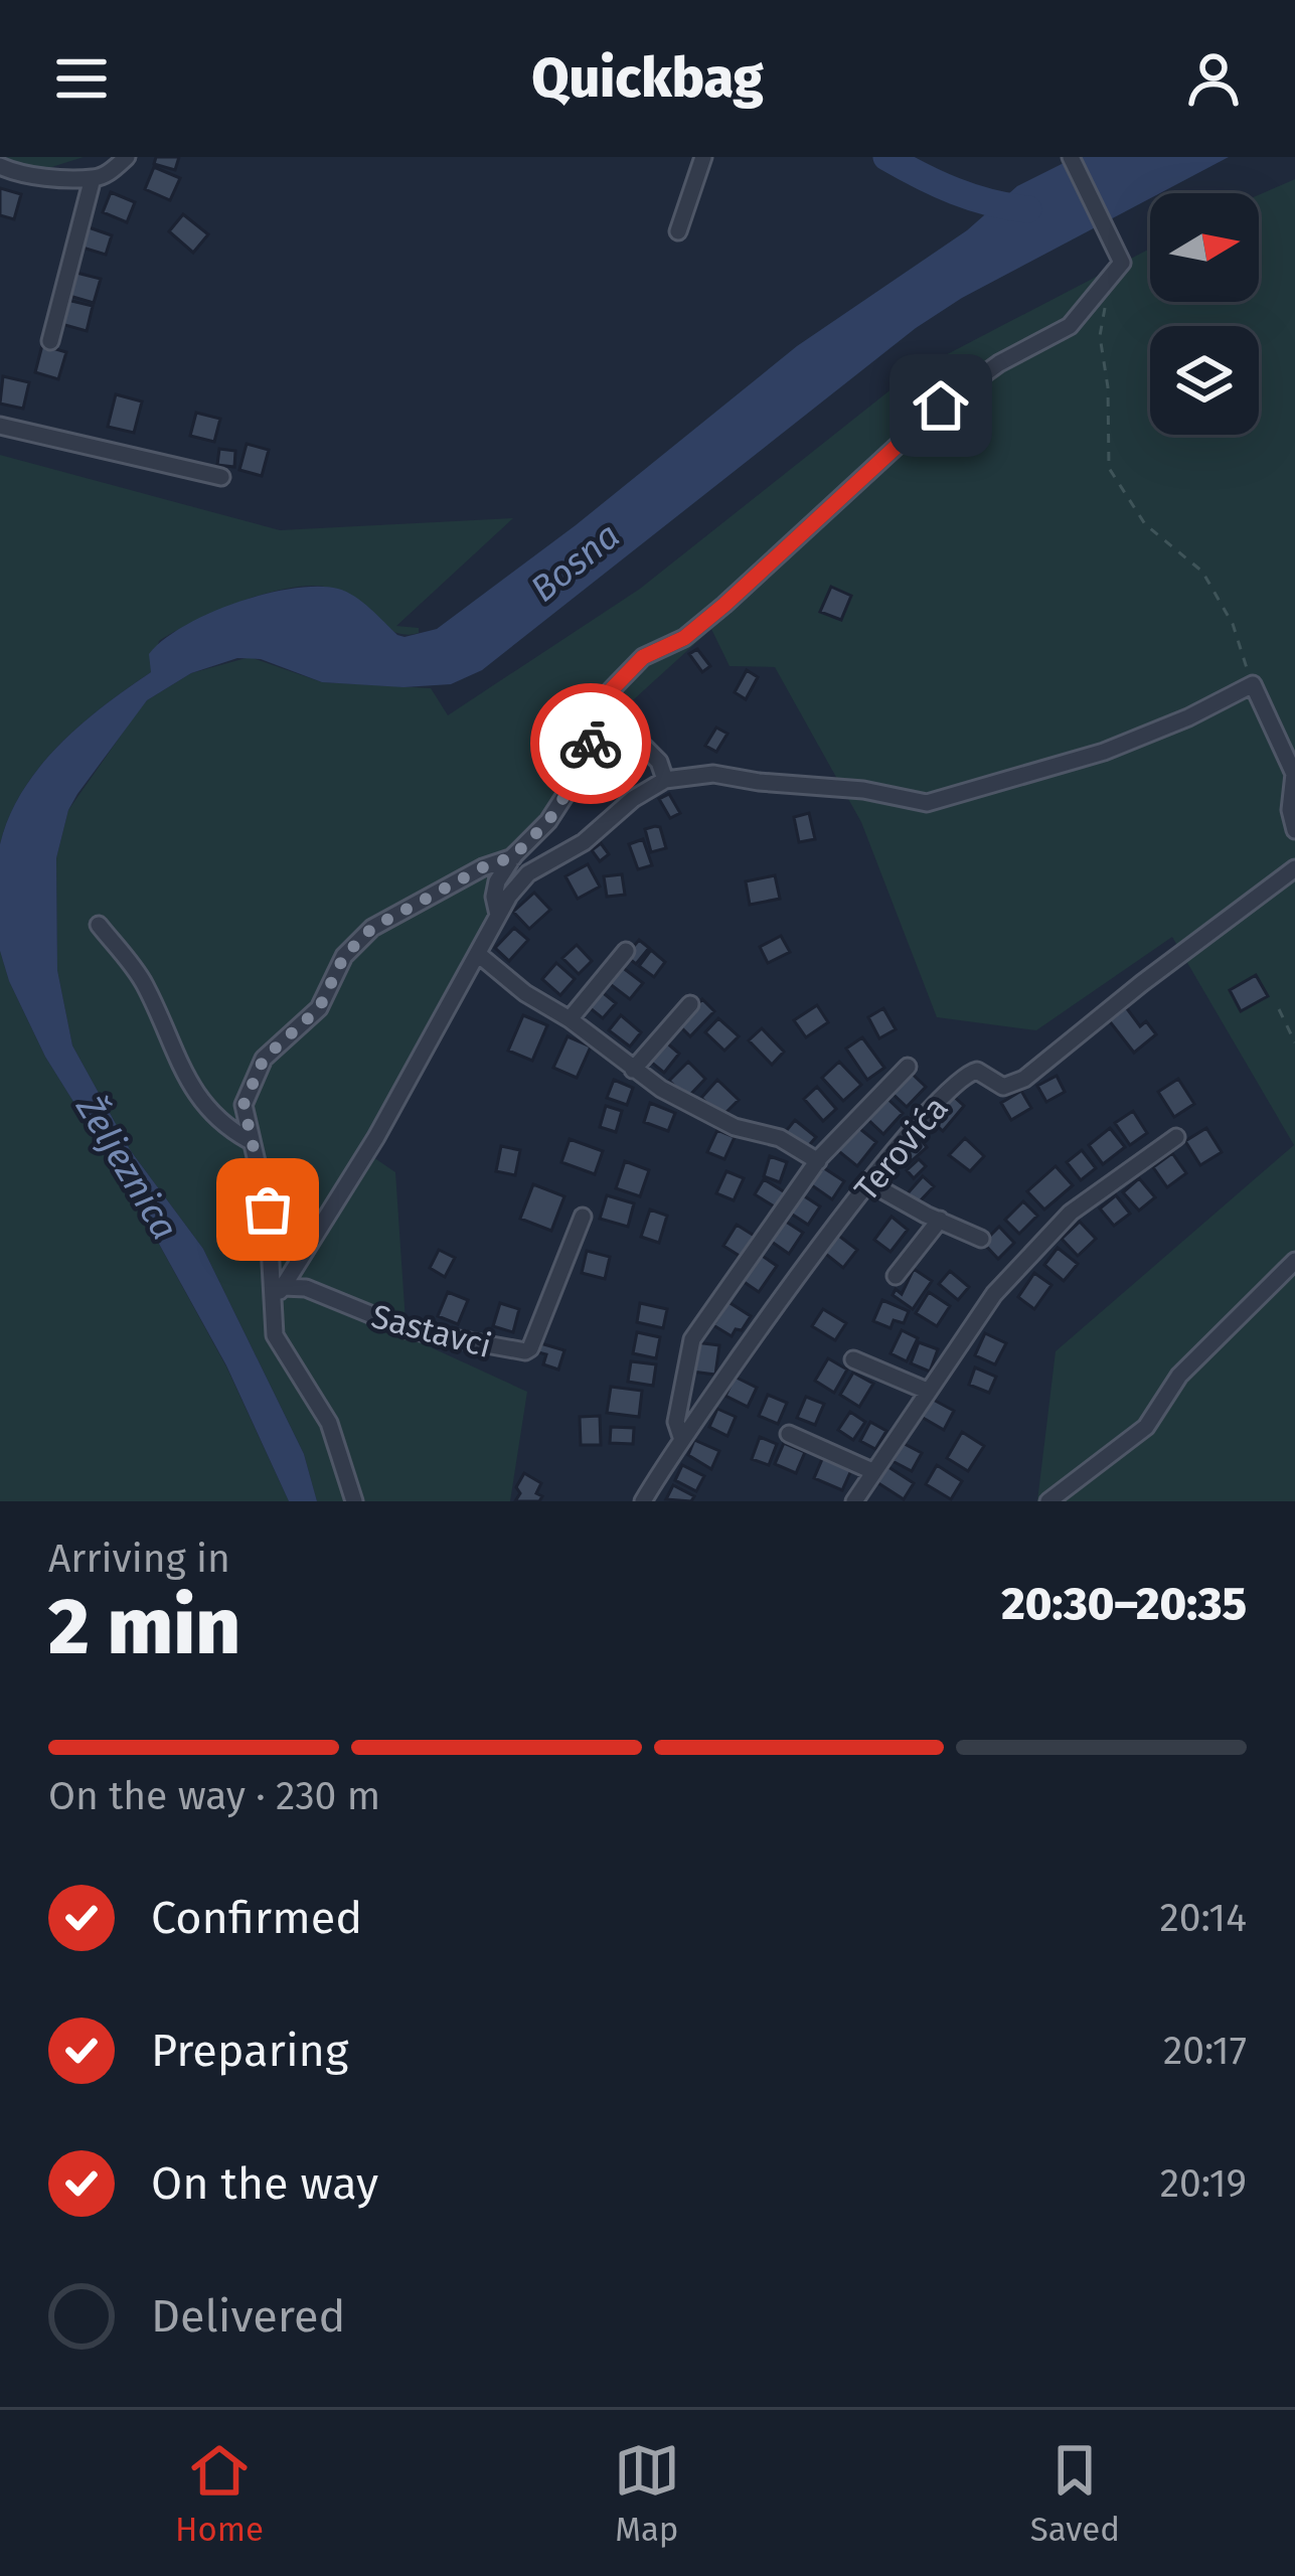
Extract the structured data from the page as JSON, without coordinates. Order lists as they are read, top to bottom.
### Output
{
  "streets": {
    "street": ["Terovića", "Sastavci"]
  },
  "water": ["Bosna", "Željeznica"],
  "north": "right",
  "page": {
    "header": "Quickbag",
    "heading": ["2 min", "Arriving in", "20:30–20:35"],
    "bar": "On the way · 230 m",
    "list": [
      ["Confirmed", "20:14"],
      ["Preparing", "20:17"],
      ["On the way", "20:19"],
      "Delivered"
    ],
    "tabs": ["Home", "Map", "Saved"]
  }
}
